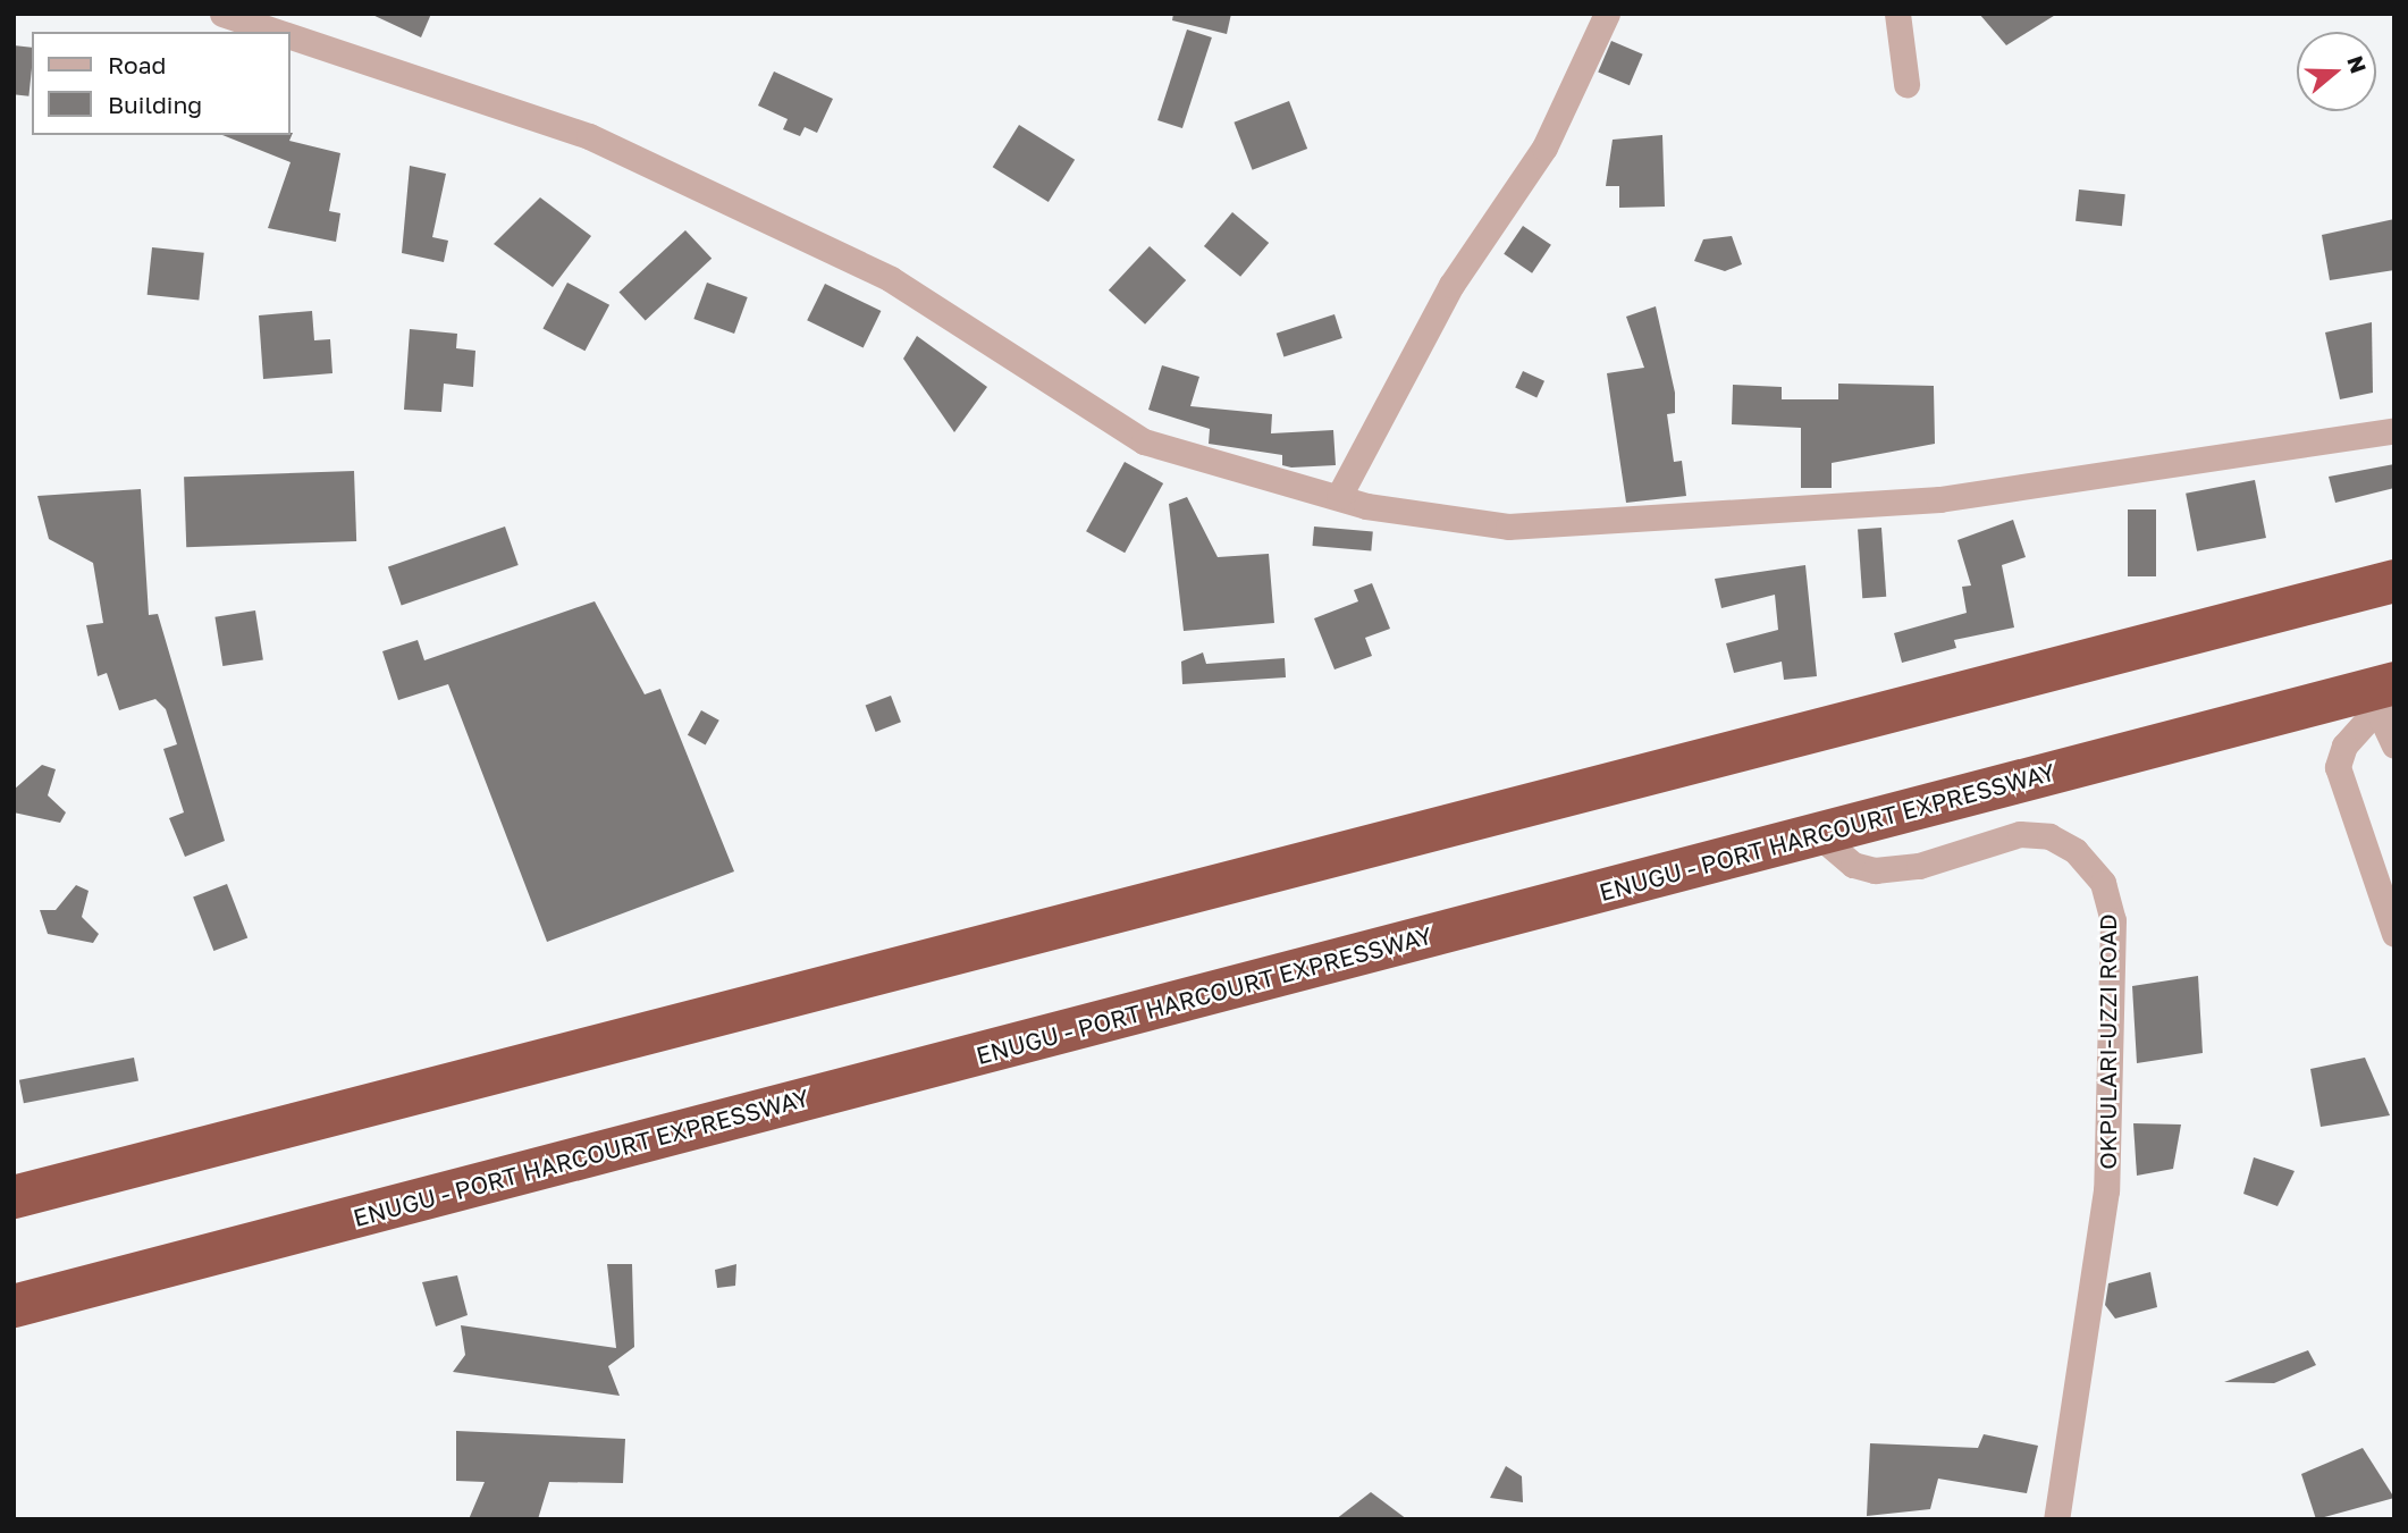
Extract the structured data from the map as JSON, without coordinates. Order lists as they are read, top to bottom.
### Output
{
  "streets": {
    "highway": ["ENUGU - PORT HARCOURT EXPRESSWAY"],
    "street": ["OKPULARI-UZZI ROAD"]
  },
  "crossings": [
    ["ENUGU - PORT HARCOURT EXPRESSWAY", "OKPULARI-UZZI ROAD"]
  ],
  "legend": ["Road", "Building"],
  "north": "right"
}
